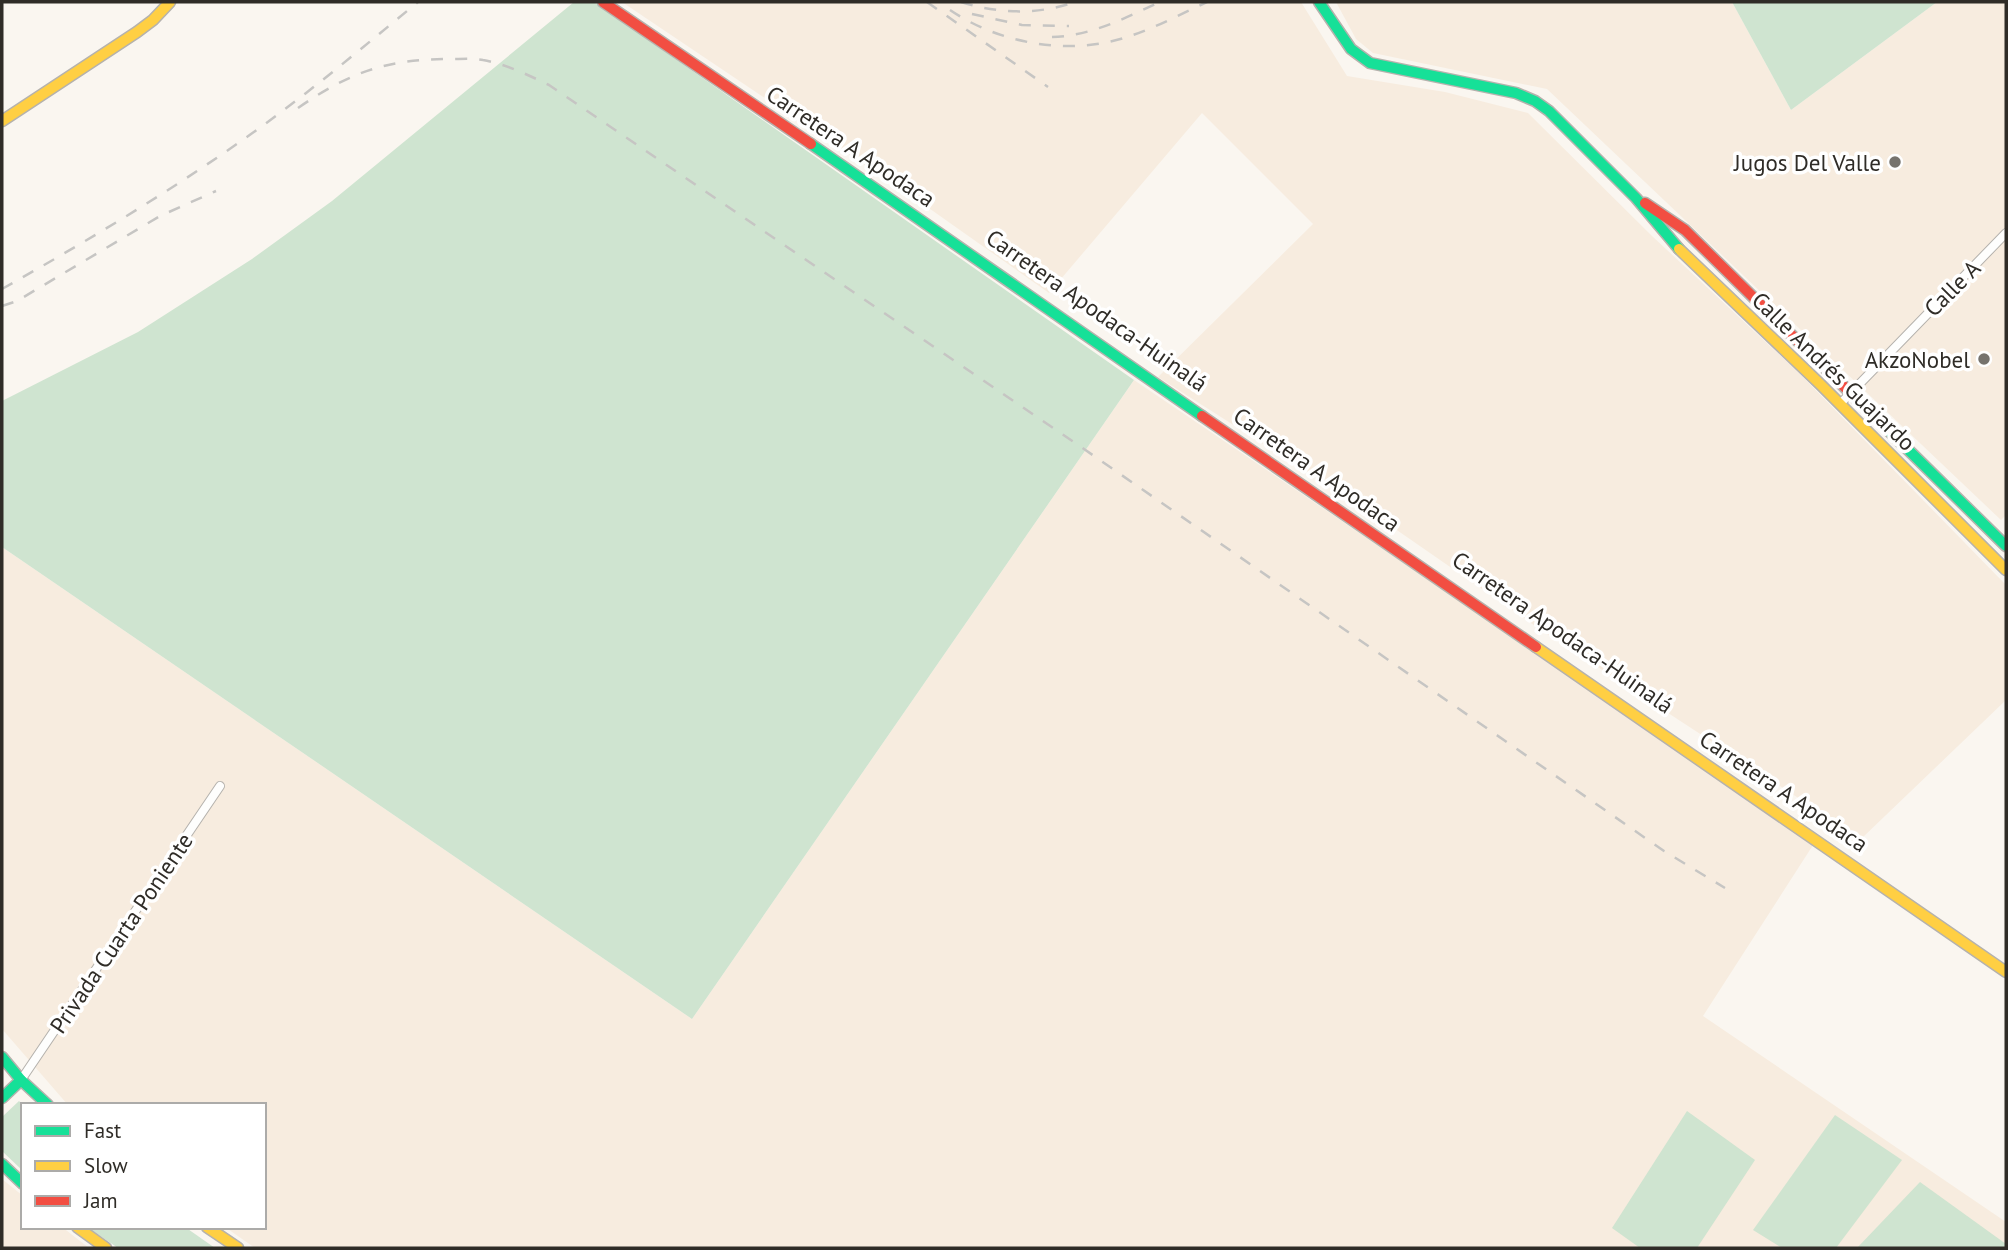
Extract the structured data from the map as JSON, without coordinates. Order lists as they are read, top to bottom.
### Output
{
  "streets": {
    "main road": ["Carretera A Apodaca", "Carretera Apodaca-Huinalá", "Calle Andrés Guajardo"],
    "street": ["Calle A", "Privada Cuarta Poniente"]
  },
  "crossings": [
    ["Calle A", "Calle Andrés Guajardo"]
  ],
  "places": ["Jugos Del Valle", "AkzoNobel"],
  "legend": ["Fast", "Slow", "Jam"]
}
